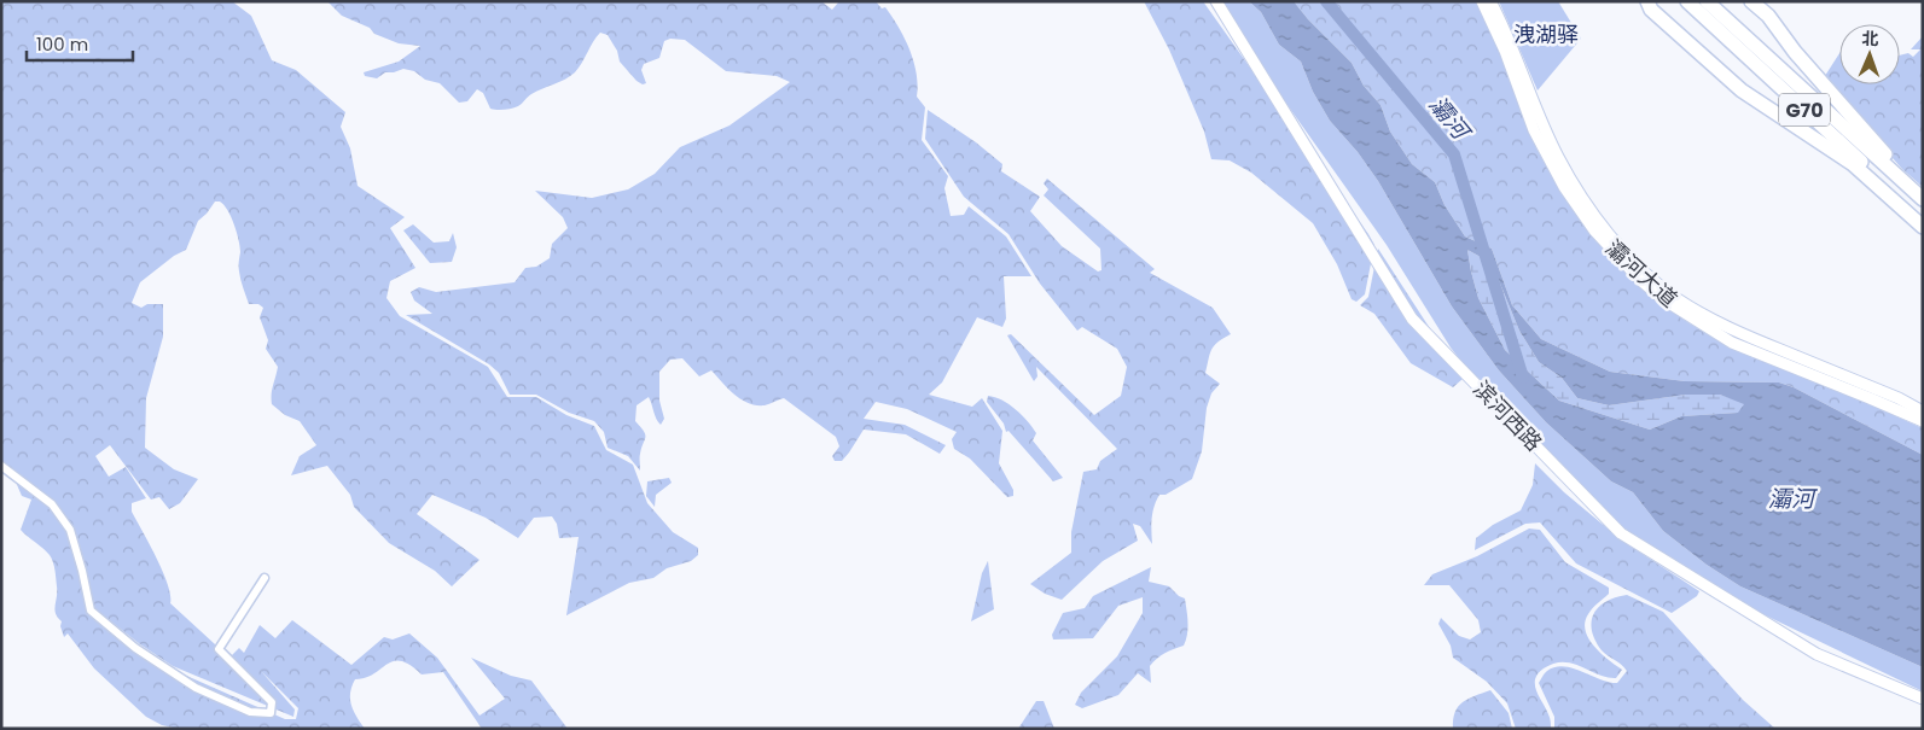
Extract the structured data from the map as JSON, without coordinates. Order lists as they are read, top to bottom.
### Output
{
  "streets": {
    "highway": ["G70"],
    "street": ["灞河大道", "滨河西路"]
  },
  "water": ["灞河"],
  "parks": ["洩湖驿"],
  "scale_bar": "100 m",
  "north": "top"
}
